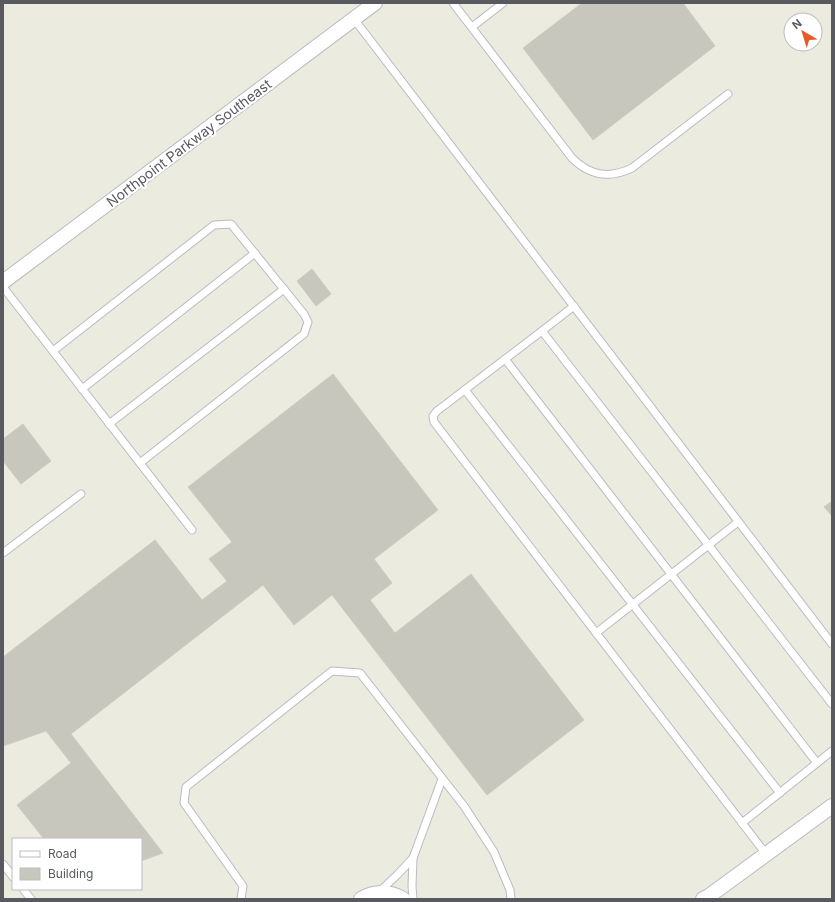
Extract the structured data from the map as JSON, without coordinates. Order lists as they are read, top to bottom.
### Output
{
  "streets": {
    "street": ["Northpoint Parkway Southeast"]
  },
  "legend": ["Road", "Building"],
  "north": "top left"
}
